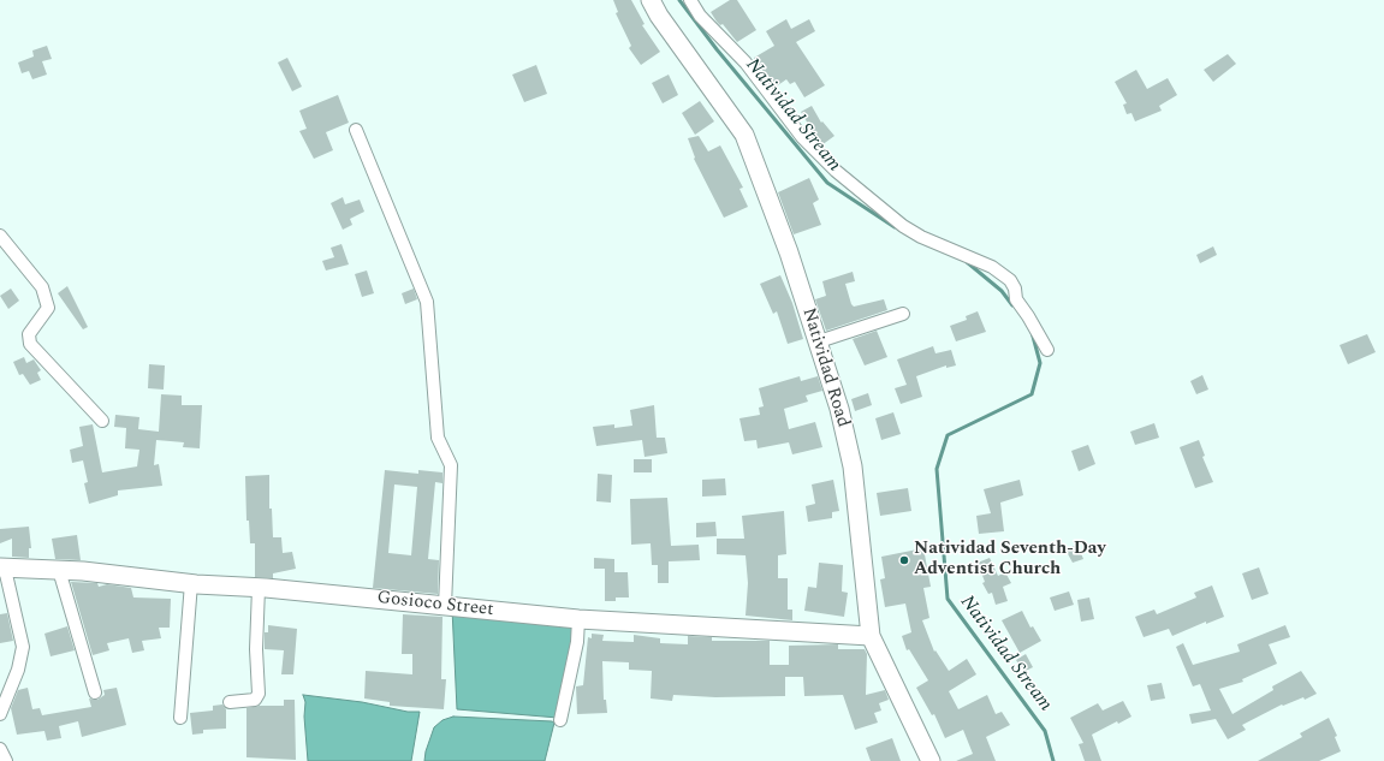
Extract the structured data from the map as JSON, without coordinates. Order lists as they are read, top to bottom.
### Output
{
  "streets": {
    "street": ["Natividad Road", "Gosioco Street"]
  },
  "crossings": [
    ["Natividad Road", "Gosioco Street"]
  ],
  "water": ["Natividad Stream"],
  "places": ["Natividad Seventh-Day Adventist Church"]
}
